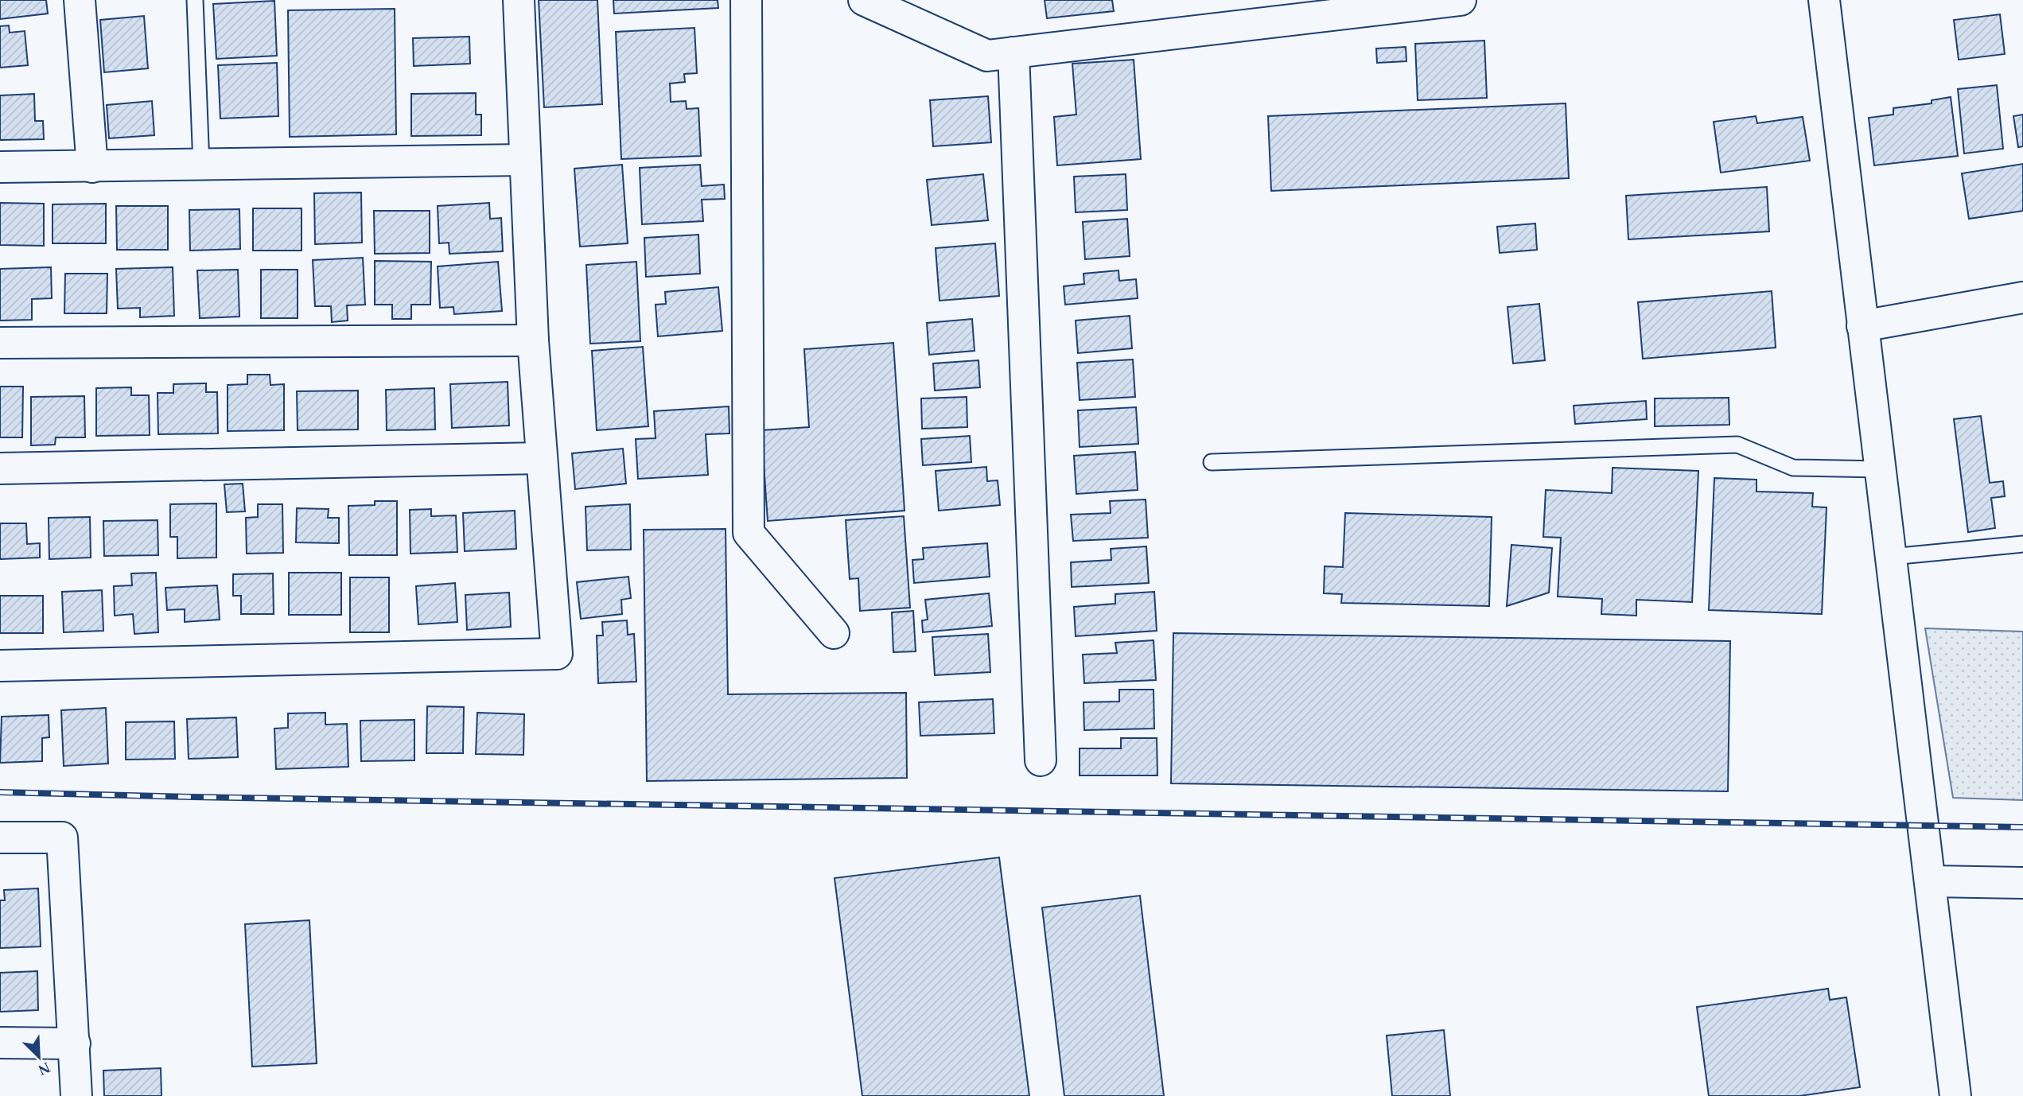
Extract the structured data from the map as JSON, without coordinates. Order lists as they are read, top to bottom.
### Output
{
  "north": "bottom right"
}
